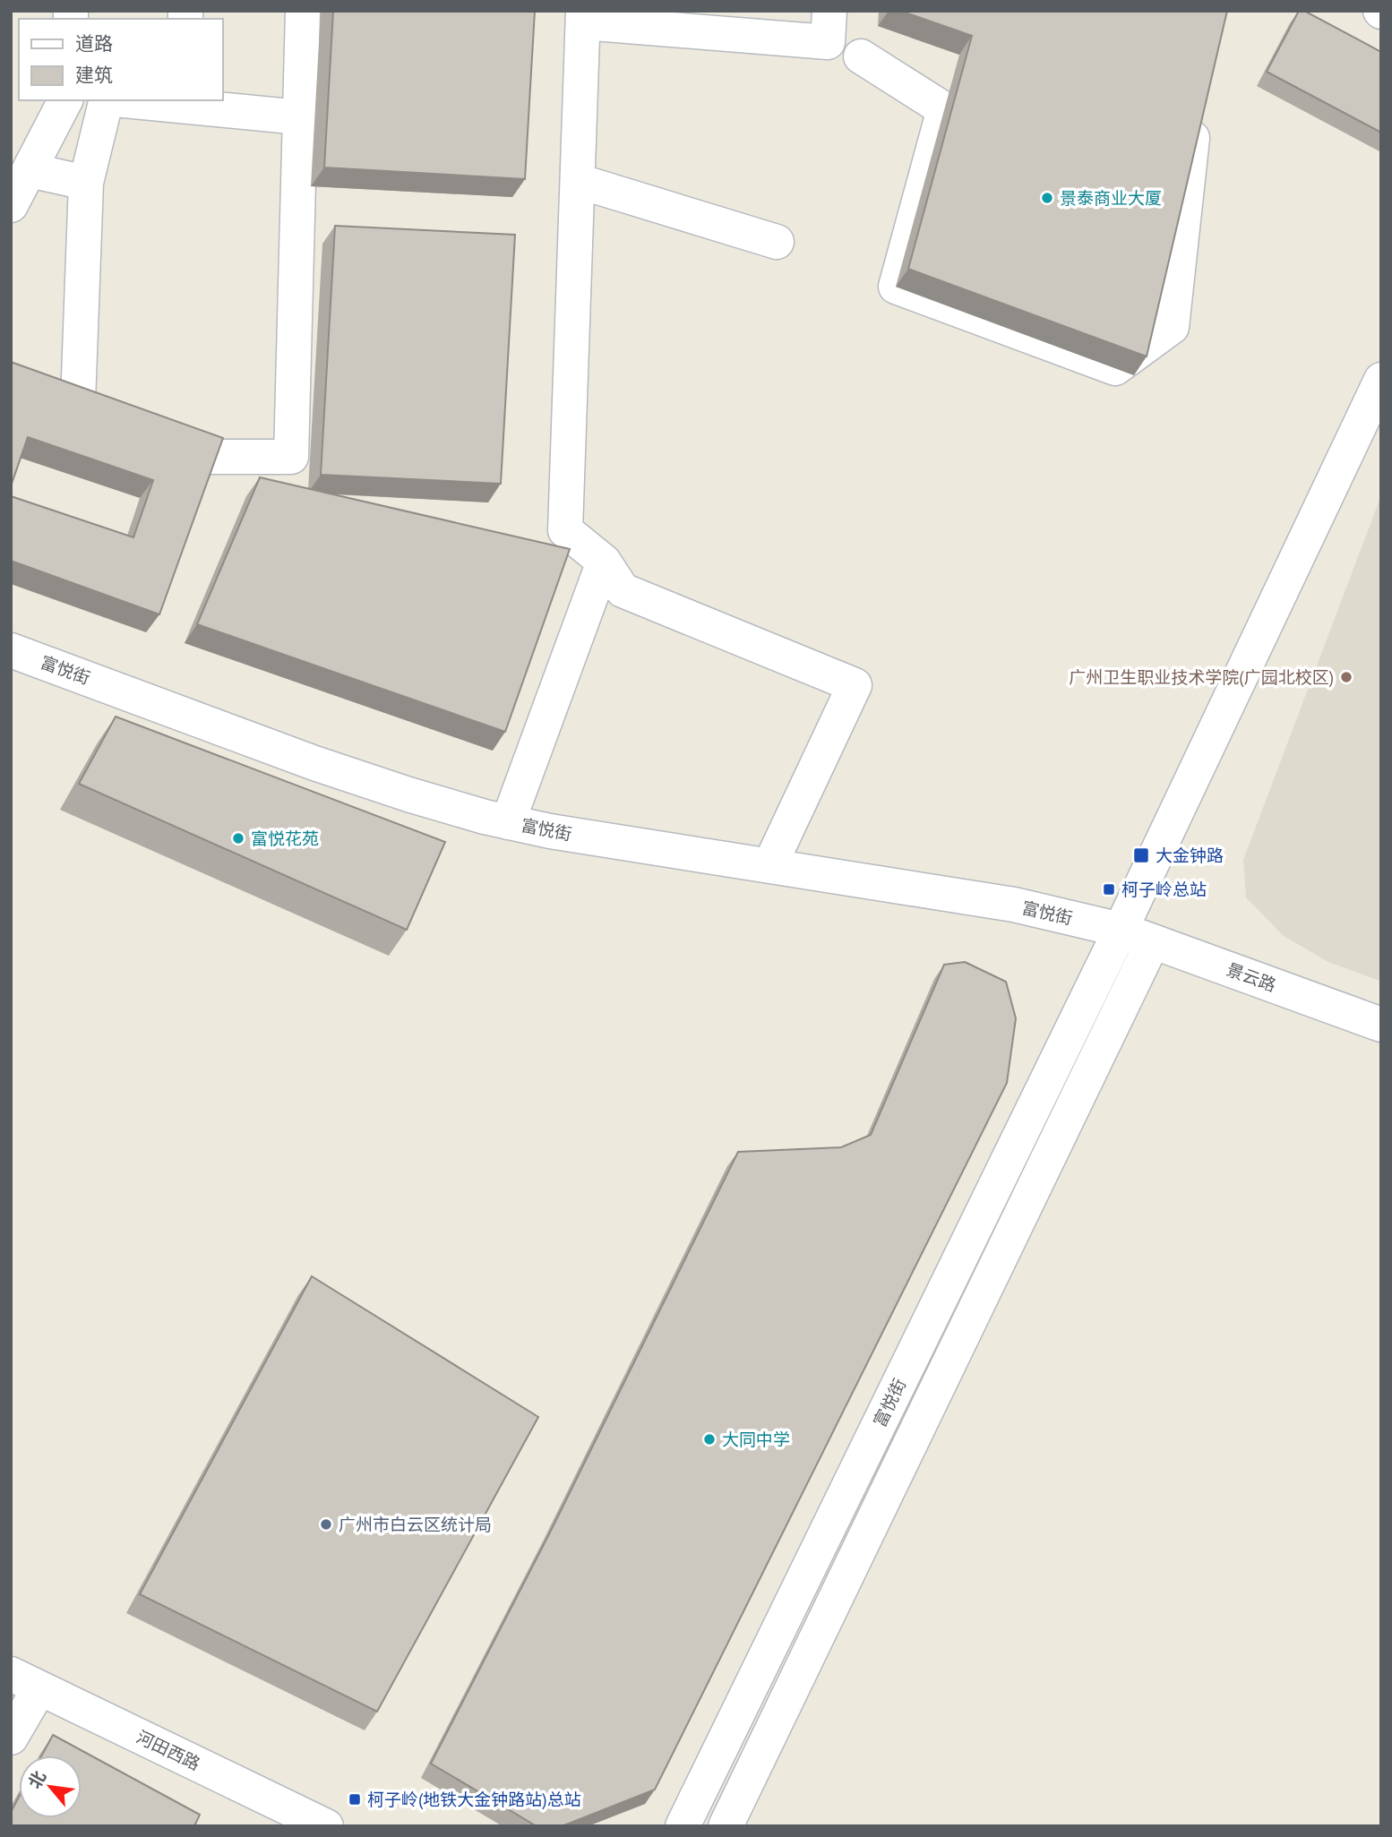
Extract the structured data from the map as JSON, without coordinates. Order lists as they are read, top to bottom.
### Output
{
  "streets": {
    "street": ["富悦街", "景云路", "河田西路"]
  },
  "crossings": [
    ["富悦街", "景云路"]
  ],
  "places": {
    "other": [
      "景泰商业大厦",
      "广州卫生职业技术学院(广园北校区)",
      "富悦花苑",
      "大同中学",
      "广州市白云区统计局"
    ],
    "transit": ["大金钟路", "柯子岭总站", "柯子岭(地铁大金钟路站)总站"]
  },
  "legend": ["道路", "建筑"],
  "north": "top left"
}
